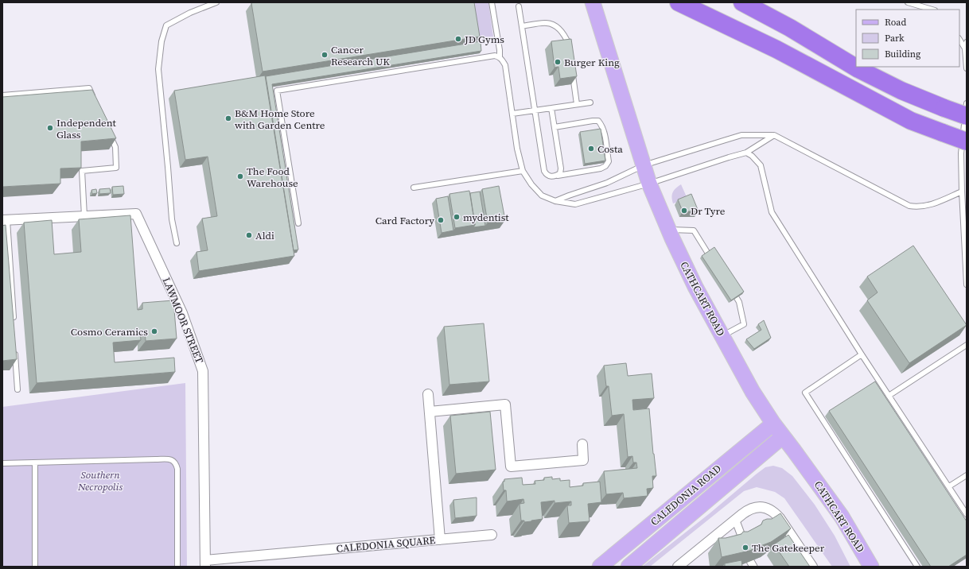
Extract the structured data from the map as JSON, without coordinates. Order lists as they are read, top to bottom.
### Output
{
  "streets": {
    "main road": ["CATHCART ROAD", "CALEDONIA ROAD"],
    "street": ["LAWMOOR STREET", "CALEDONIA SQUARE"]
  },
  "crossings": [
    ["CATHCART ROAD", "CALEDONIA ROAD"],
    ["LAWMOOR STREET", "CALEDONIA SQUARE"]
  ],
  "parks": ["Southern Necropolis"],
  "places": [
    "JD Gyms",
    "Cancer Research UK",
    "Burger King",
    "B&M Home Store with Garden Centre",
    "Independent Glass",
    "Costa",
    "The Food Warehouse",
    "Dr Tyre",
    "mydentist",
    "Card Factory",
    "Aldi",
    "Cosmo Ceramics",
    "The Gatekeeper"
  ],
  "legend": ["Road", "Park", "Building"]
}
